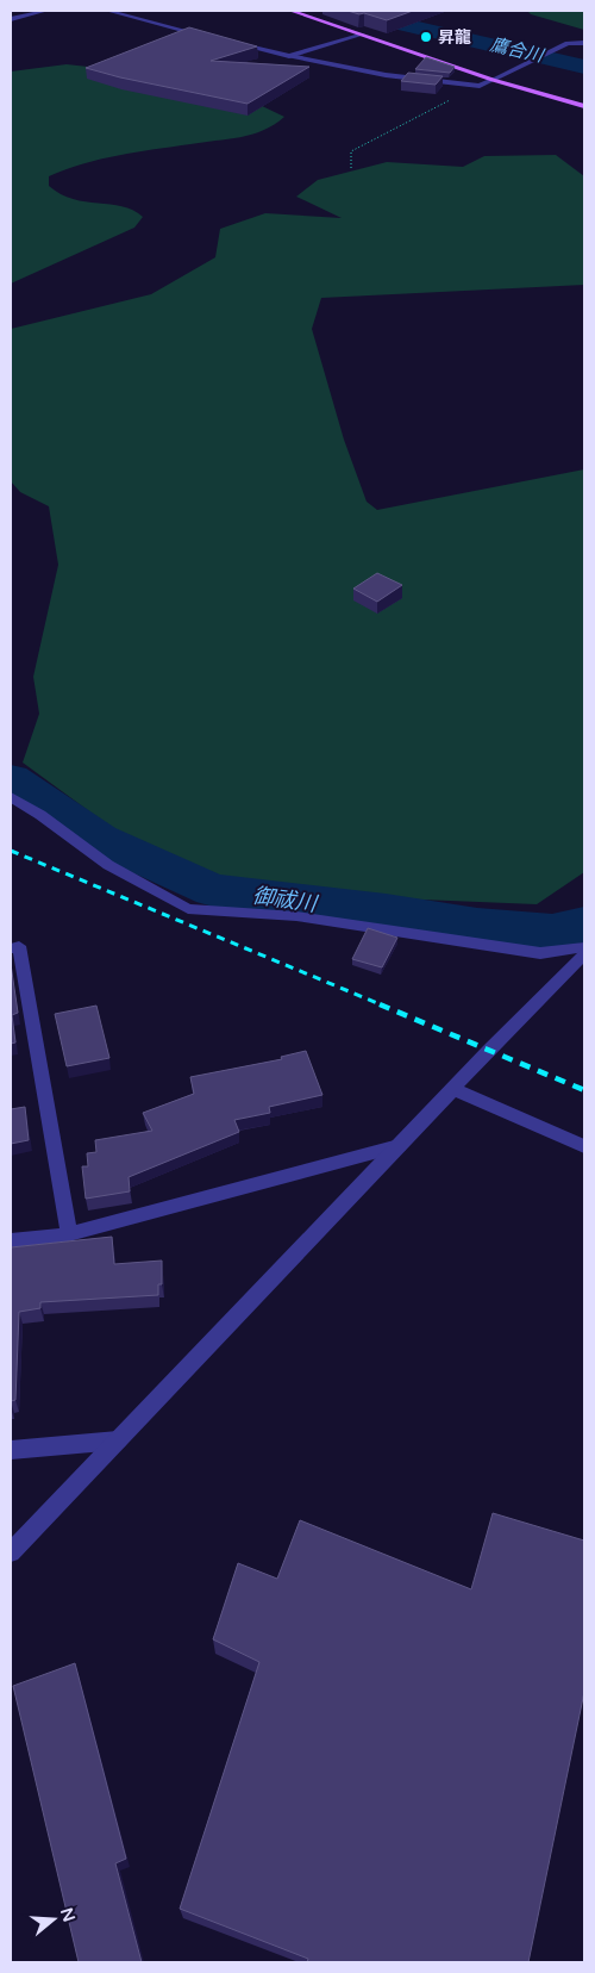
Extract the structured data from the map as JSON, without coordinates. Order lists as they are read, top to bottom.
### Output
{
  "water": ["鷹合川", "御祓川"],
  "places": ["昇龍"],
  "north": "right"
}
